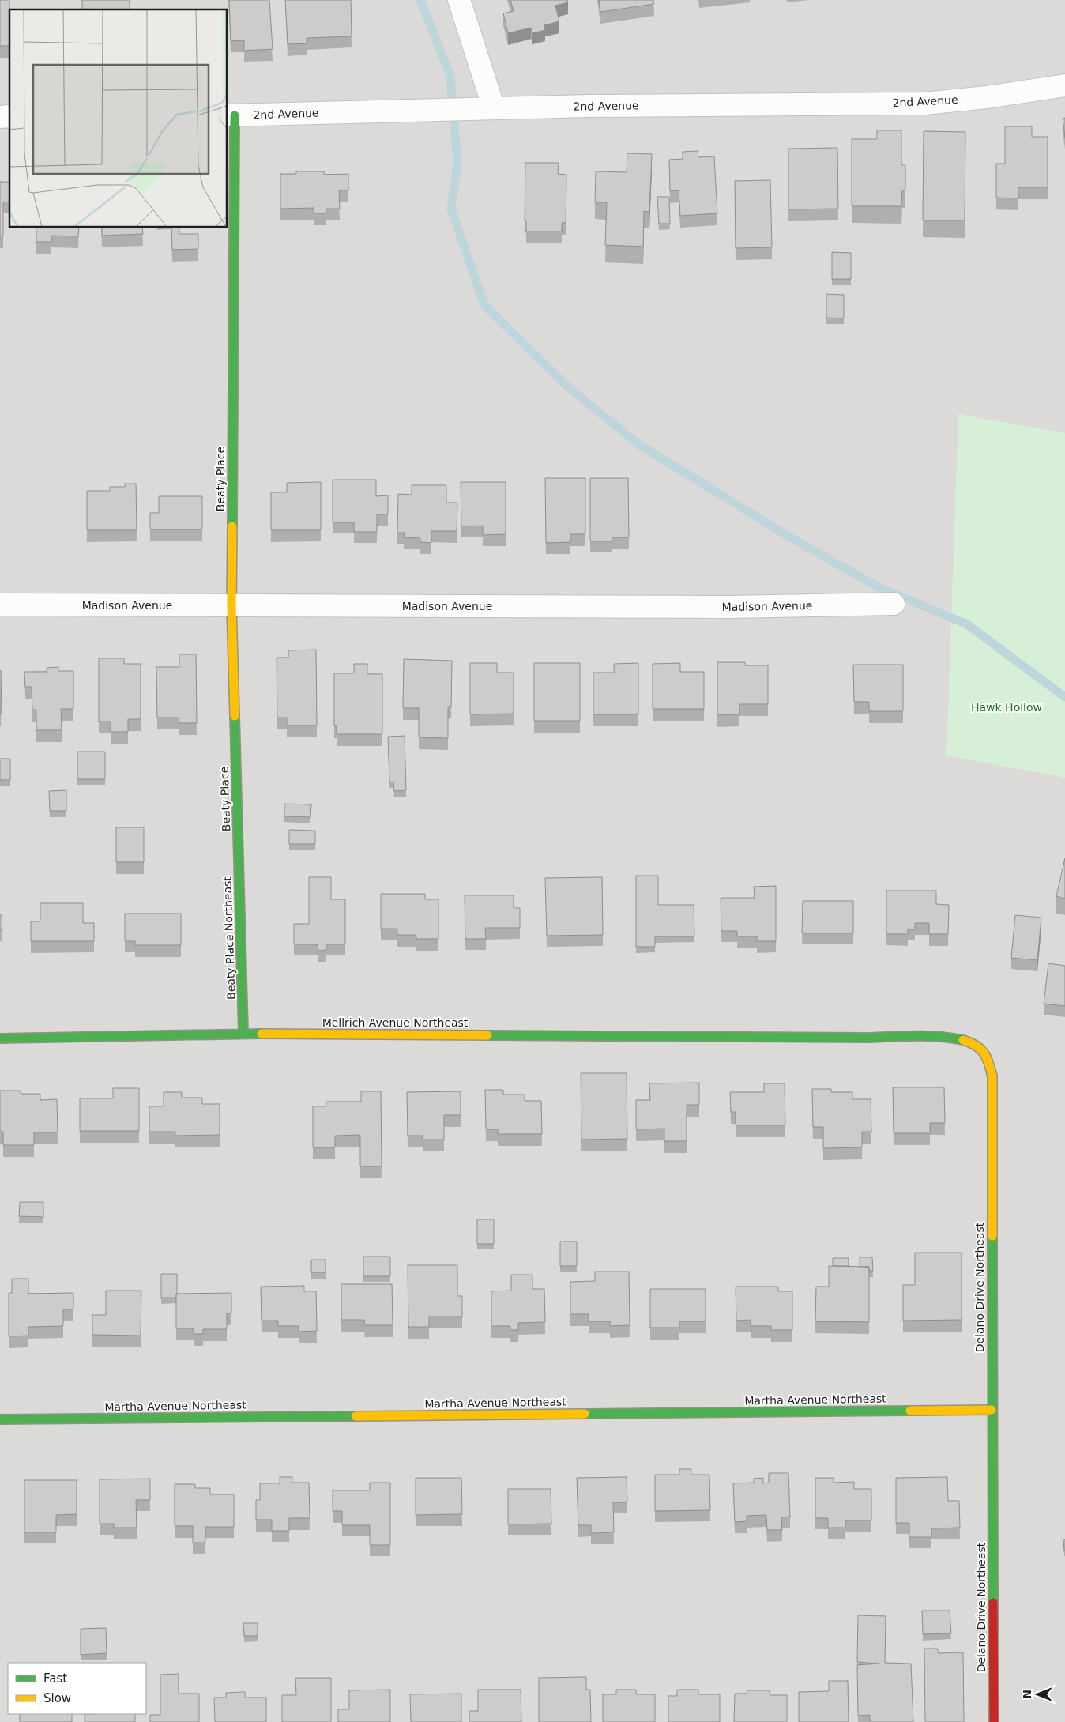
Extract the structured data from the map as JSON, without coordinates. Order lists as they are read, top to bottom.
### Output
{
  "streets": {
    "street": [
      "2nd Avenue",
      "Beaty Place",
      "Madison Avenue",
      "Beaty Place Northeast",
      "Mellrich Avenue Northeast",
      "Delano Drive Northeast",
      "Martha Avenue Northeast"
    ]
  },
  "crossings": [
    ["2nd Avenue", "Beaty Place"],
    ["Beaty Place", "Madison Avenue"],
    ["Beaty Place", "Beaty Place Northeast"],
    ["Beaty Place Northeast", "Mellrich Avenue Northeast"],
    ["Mellrich Avenue Northeast", "Delano Drive Northeast"],
    ["Delano Drive Northeast", "Martha Avenue Northeast"]
  ],
  "parks": ["Hawk Hollow"],
  "legend": ["Fast", "Slow"],
  "north": "left"
}
